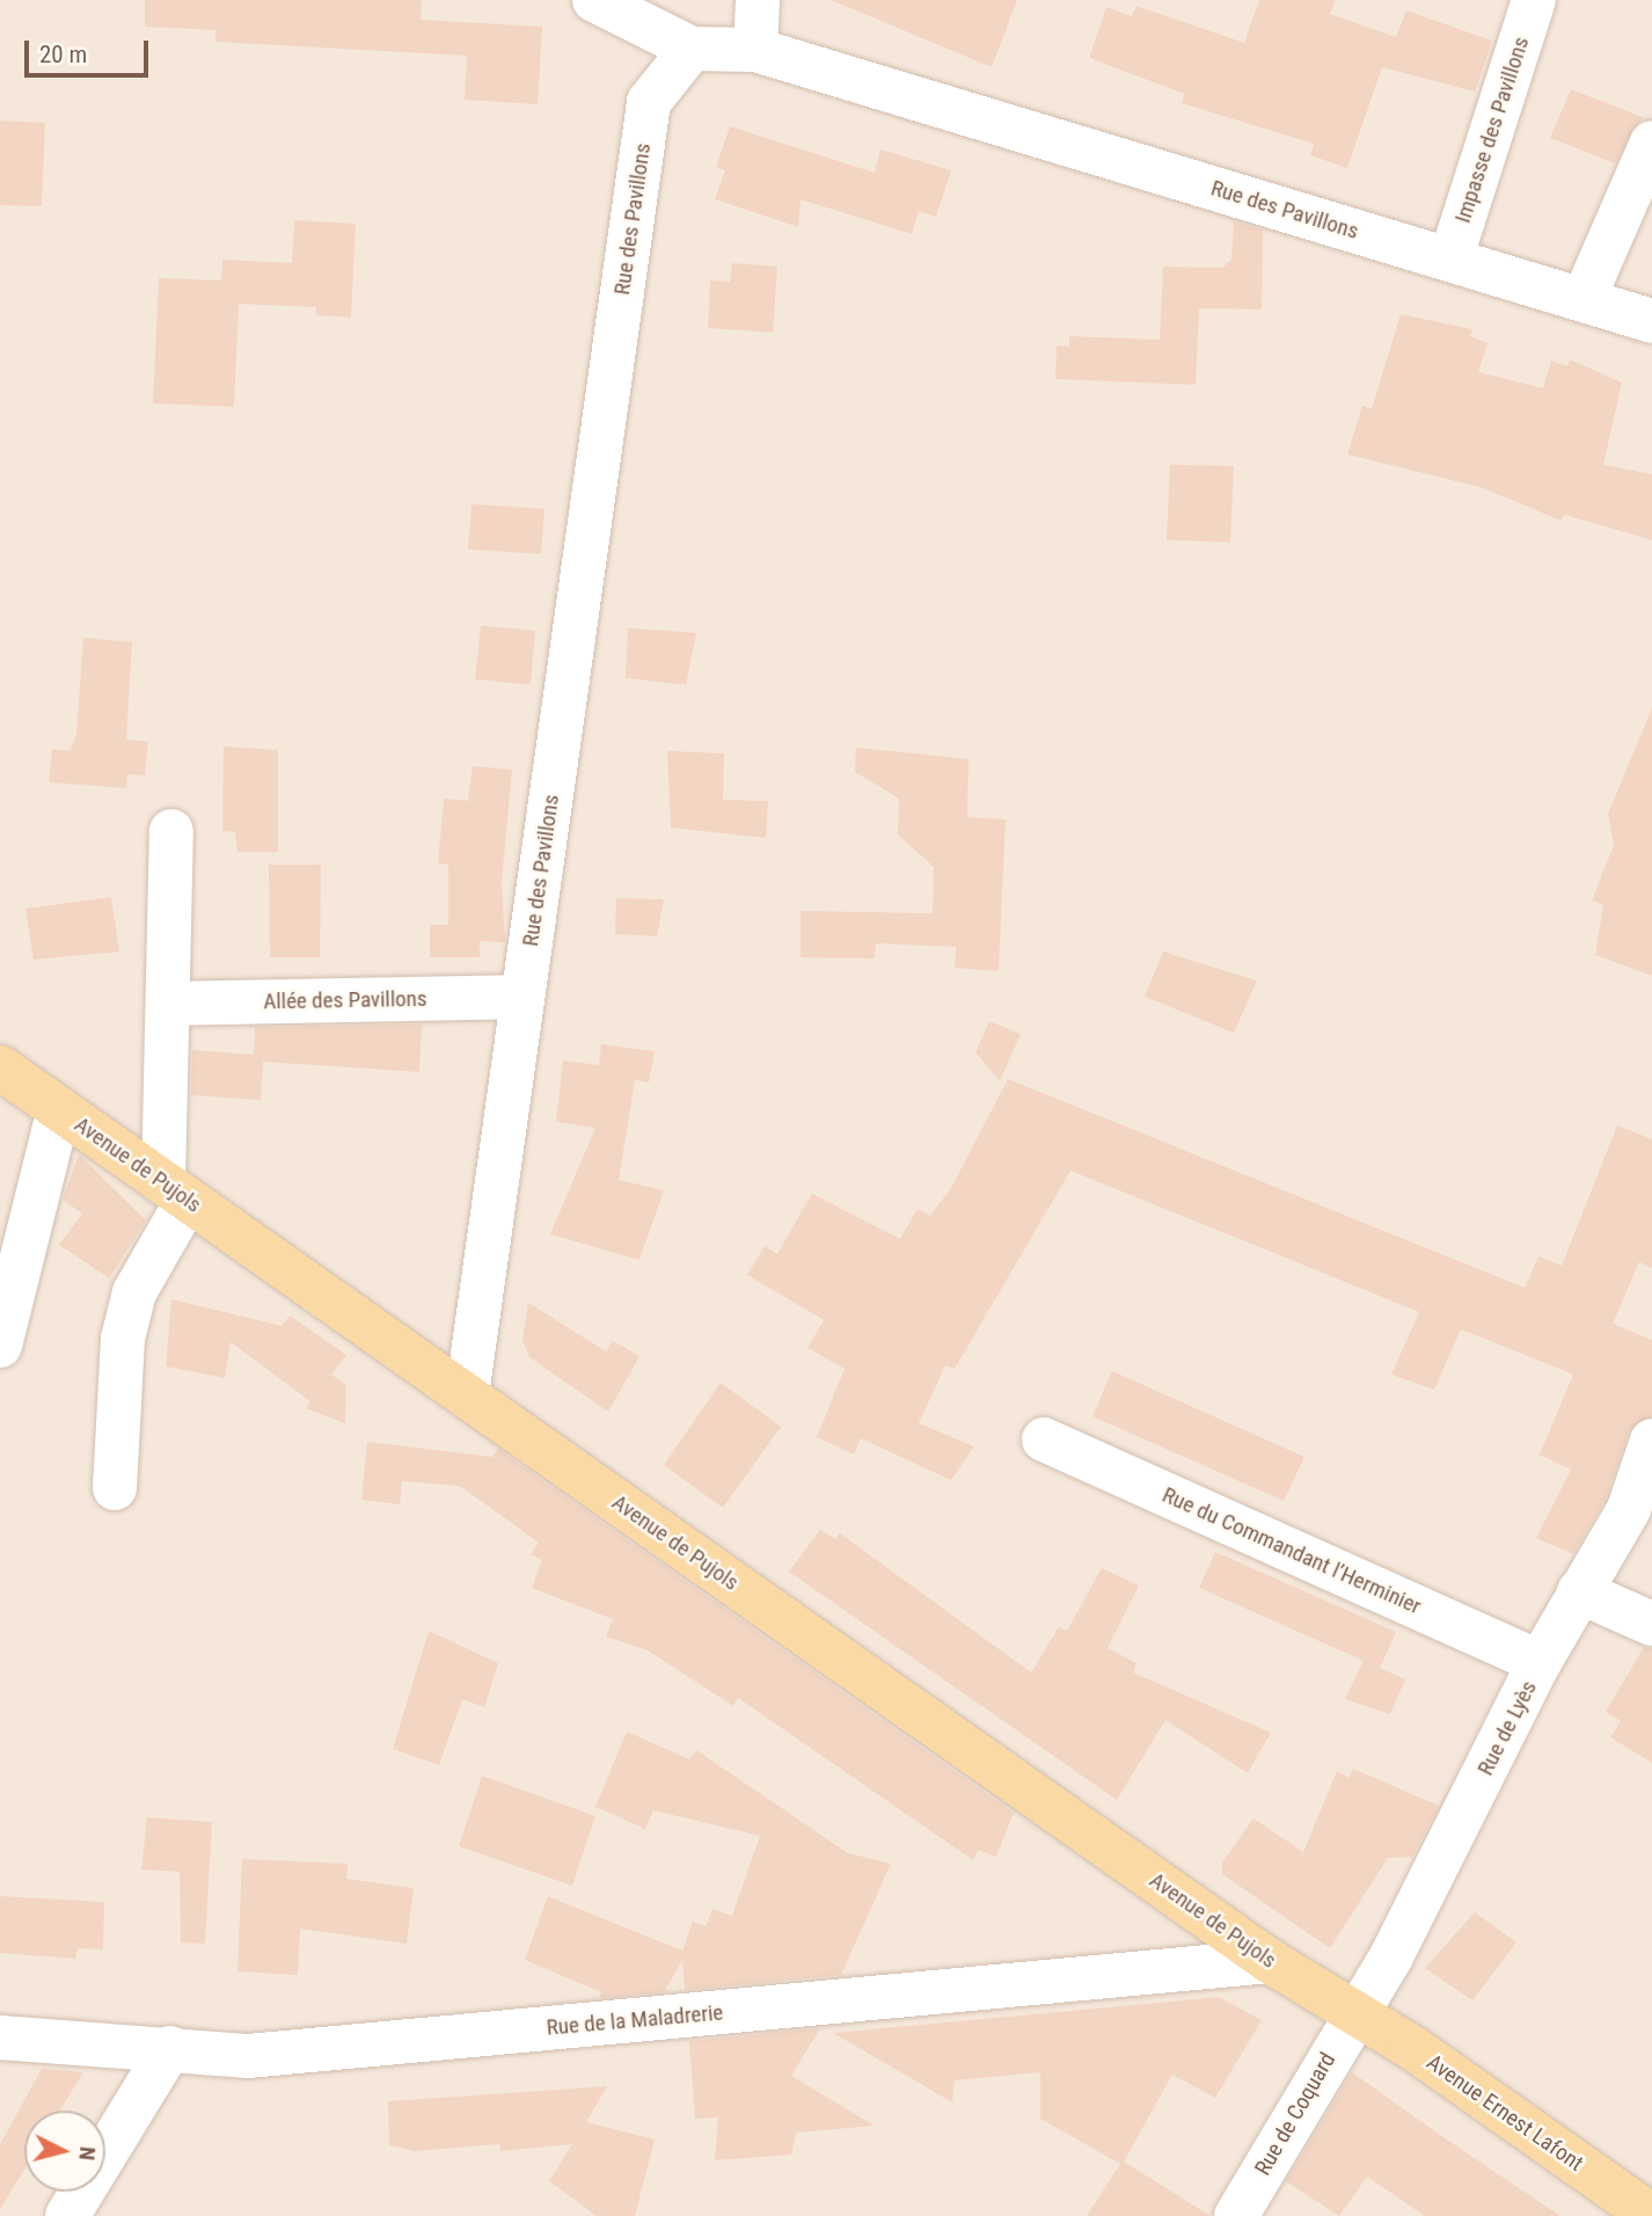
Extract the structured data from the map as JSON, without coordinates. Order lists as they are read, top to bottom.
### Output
{
  "streets": {
    "main road": ["Avenue de Pujols", "Avenue Ernest Lafont"],
    "street": [
      "Impasse des Pavillons",
      "Rue des Pavillons",
      "Allée des Pavillons",
      "Rue du Commandant l’Herminier",
      "Rue de Lyès",
      "Rue de la Maladrerie",
      "Rue de Coquard"
    ]
  },
  "crossings": [
    ["Impasse des Pavillons", "Rue des Pavillons"],
    ["Rue des Pavillons", "Allée des Pavillons"],
    ["Rue des Pavillons", "Avenue de Pujols"],
    ["Avenue de Pujols", "Rue de Lyès"],
    ["Avenue de Pujols", "Rue de la Maladrerie"],
    ["Avenue de Pujols", "Avenue Ernest Lafont"],
    ["Avenue de Pujols", "Rue de Coquard"],
    ["Rue du Commandant l’Herminier", "Rue de Lyès"],
    ["Rue de Lyès", "Avenue Ernest Lafont"],
    ["Rue de Lyès", "Rue de Coquard"],
    ["Avenue Ernest Lafont", "Rue de Coquard"]
  ],
  "scale_bar": "20 m",
  "north": "right"
}
